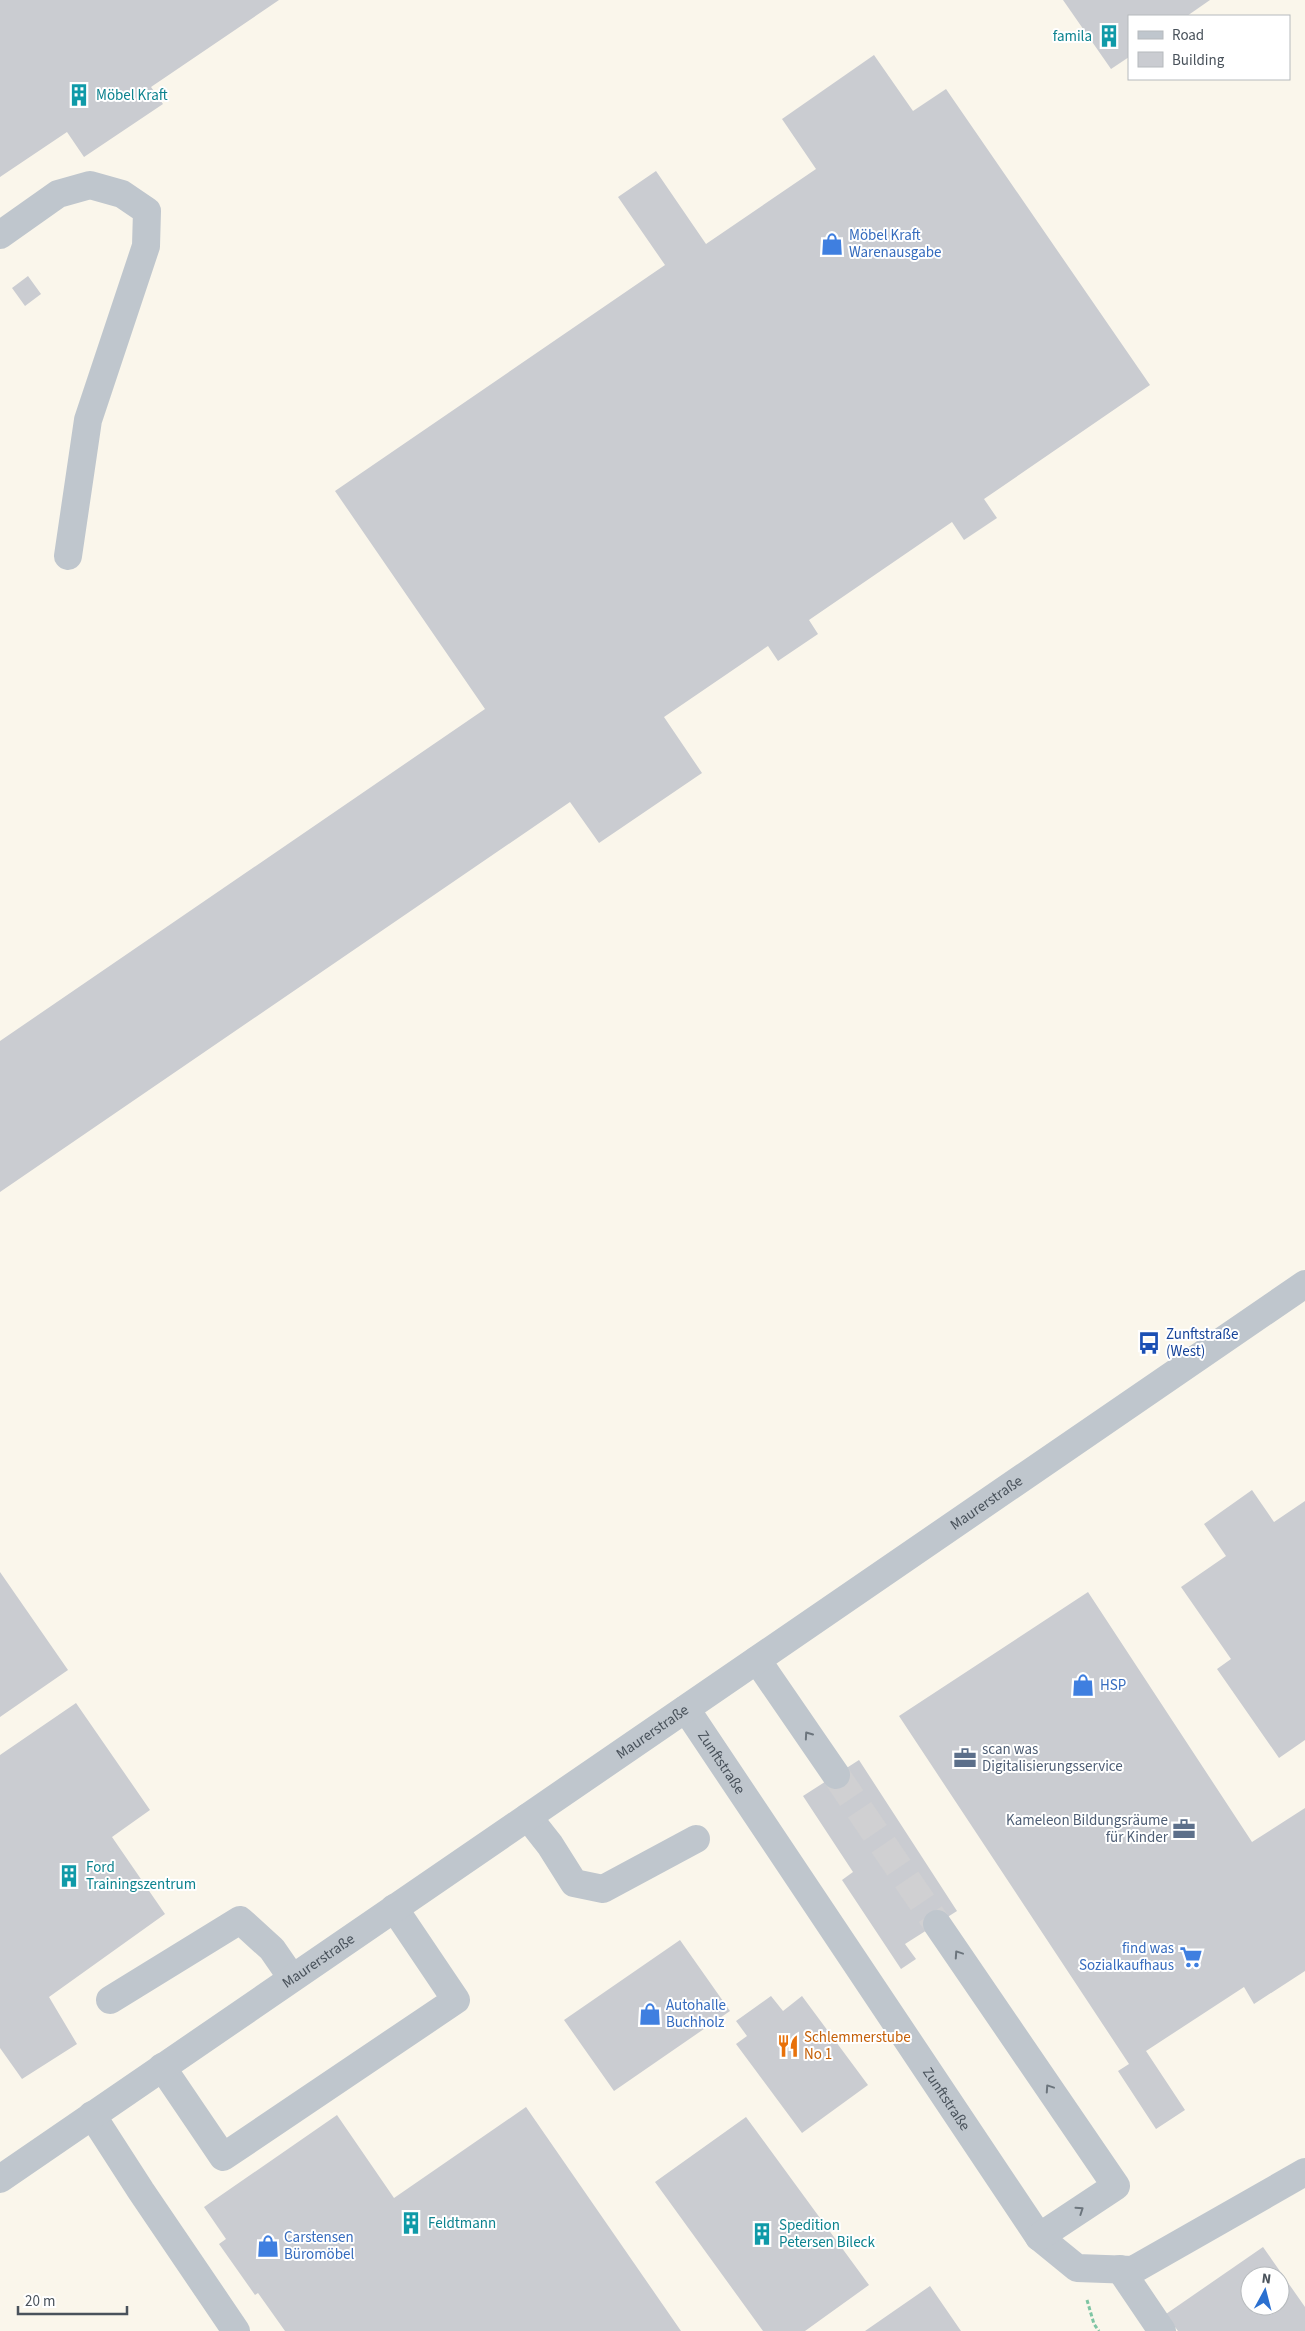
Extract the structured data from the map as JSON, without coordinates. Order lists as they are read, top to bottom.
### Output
{
  "streets": {
    "street": ["Maurerstraße", "Zunftstraße"]
  },
  "crossings": [
    ["Maurerstraße", "Zunftstraße"]
  ],
  "places": {
    "building": [
      "famila",
      "Möbel Kraft",
      "Ford Trainingszentrum",
      "Feldtmann",
      "Spedition Petersen Bileck"
    ],
    "shop": [
      "Möbel Kraft Warenausgabe",
      "HSP",
      "Autohalle Buchholz",
      "Carstensen Büromöbel"
    ],
    "bus stop": ["Zunftstraße (West)"],
    "office": ["scan was Digitalisierungsservice", "Kameleon Bildungsräume für Kinder"],
    "supermarket": ["find was Sozialkaufhaus"],
    "restaurant": ["Schlemmerstube No 1"]
  },
  "legend": ["Road", "Building"],
  "scale_bar": "20 m",
  "north": "top"
}
